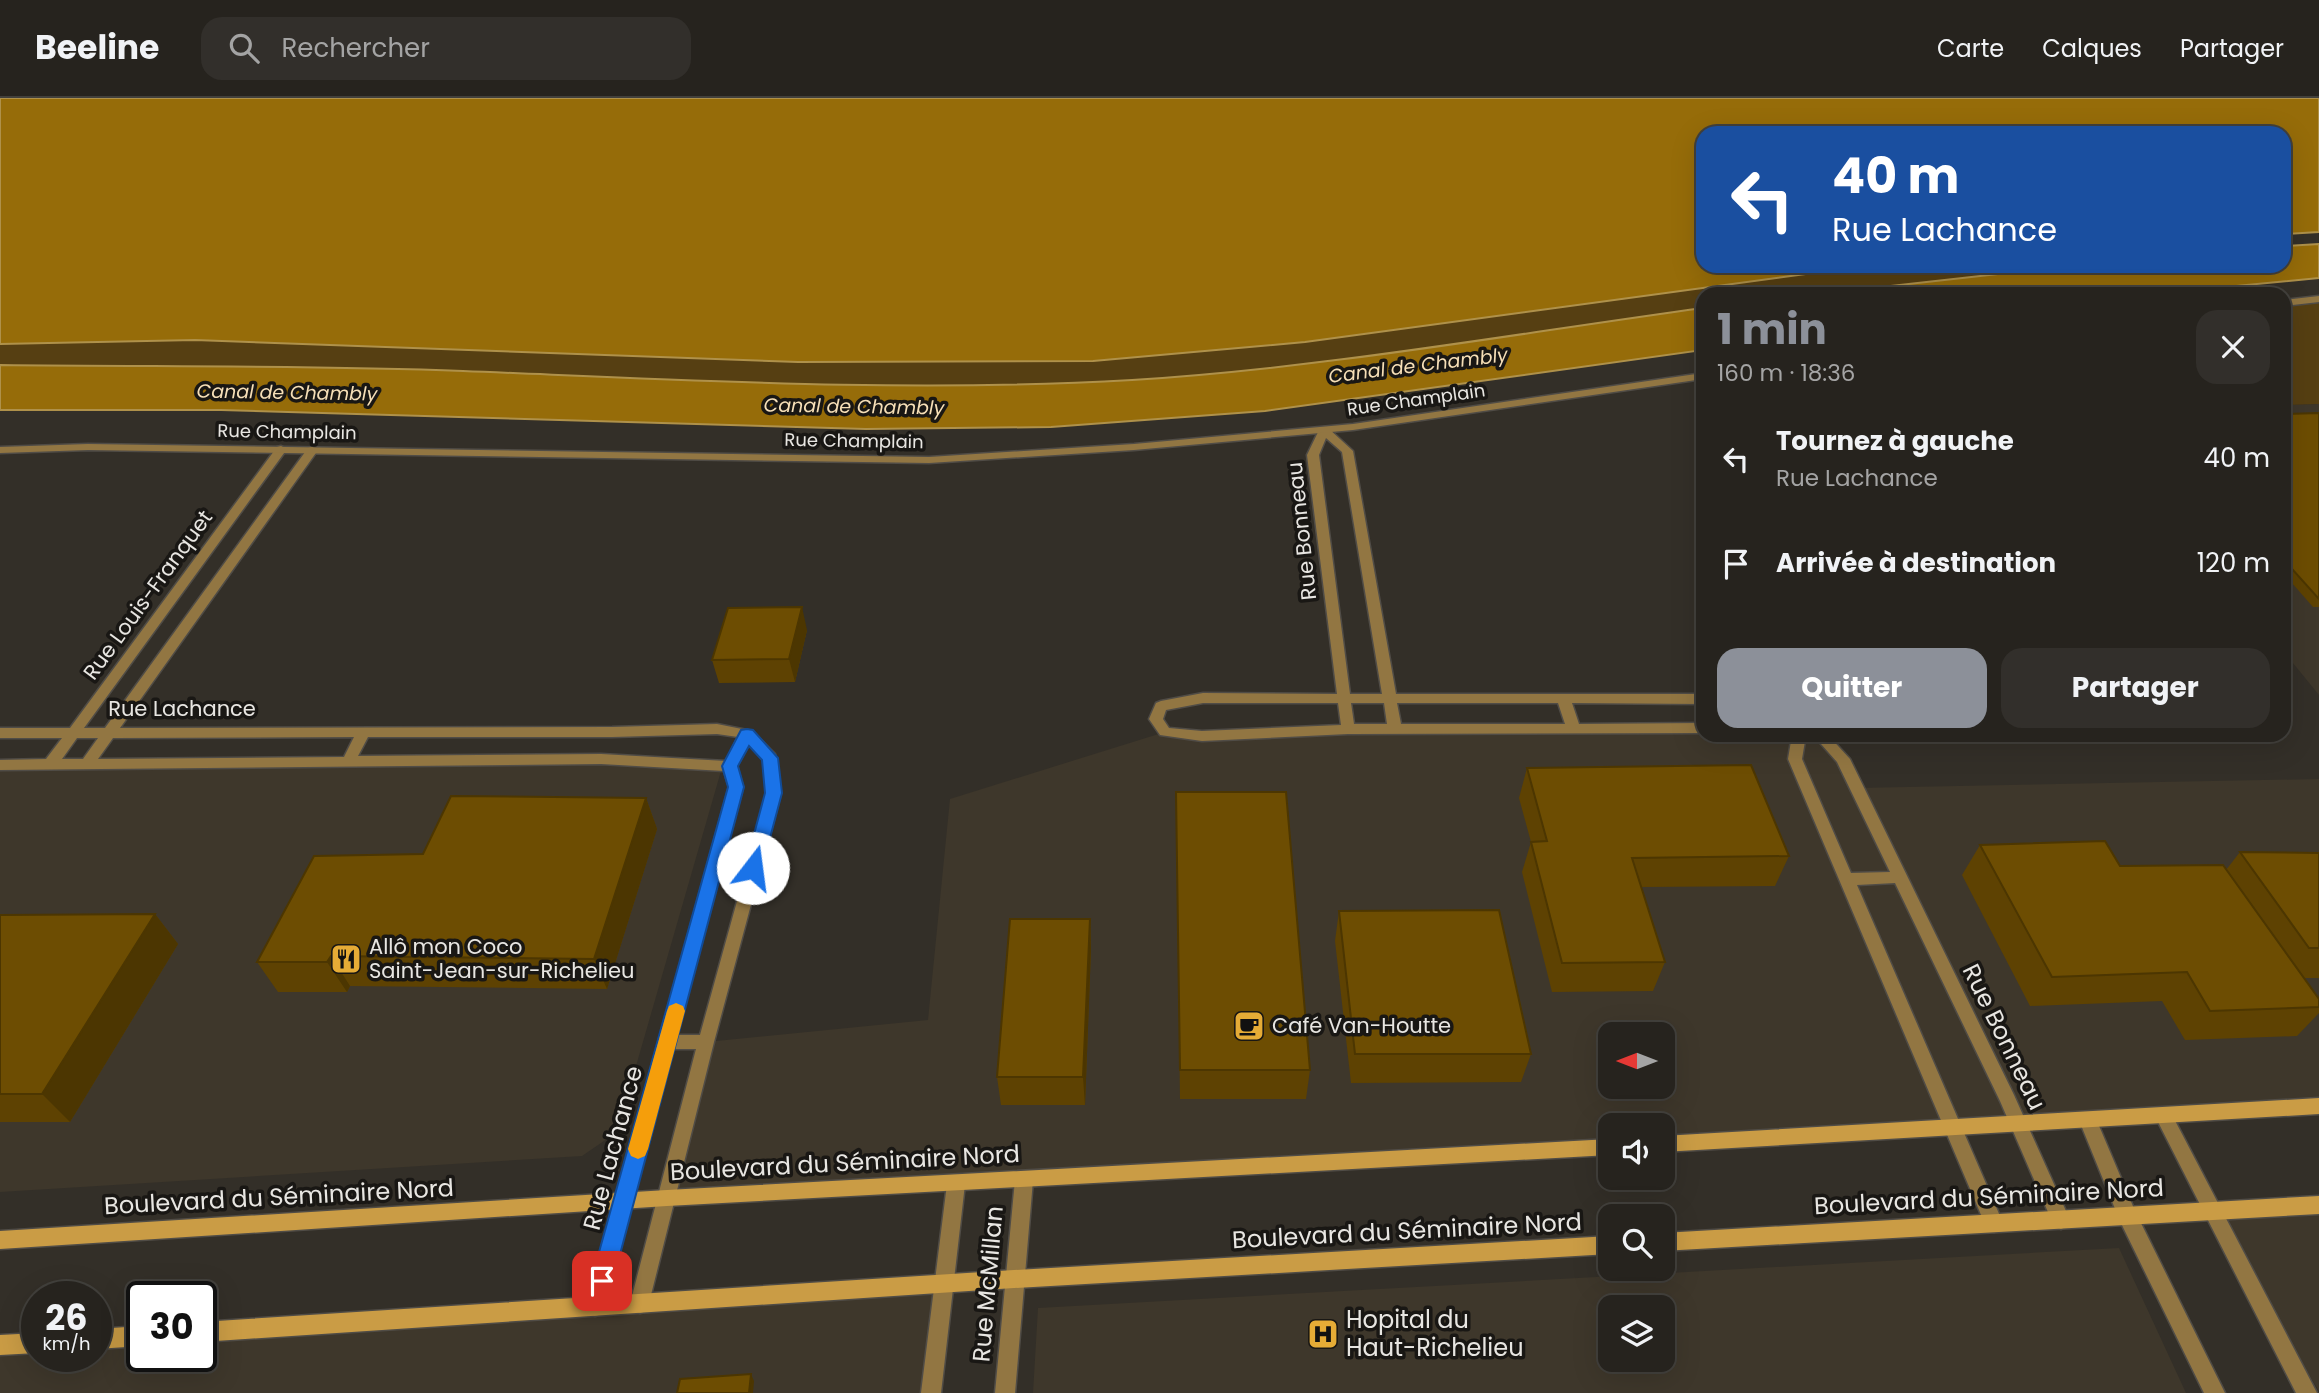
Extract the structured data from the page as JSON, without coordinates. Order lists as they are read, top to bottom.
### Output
{
  "streets": {
    "main road": ["Boulevard du Séminaire Nord"],
    "street": [
      "Rue Champlain",
      "Rue Bonneau",
      "Rue Louis-Franquet",
      "Rue Lachance",
      "Rue McMillan"
    ]
  },
  "crossings": [
    ["Rue Champlain", "Rue Bonneau"],
    ["Rue Champlain", "Rue Louis-Franquet"],
    ["Rue Bonneau", "Boulevard du Séminaire Nord"],
    ["Rue Louis-Franquet", "Rue Lachance"],
    ["Rue Lachance", "Boulevard du Séminaire Nord"],
    ["Boulevard du Séminaire Nord", "Rue McMillan"]
  ],
  "water": ["Canal de Chambly"],
  "places": {
    "restaurant": ["Allô mon Coco Saint-Jean-sur-Richelieu"],
    "cafe": ["Café Van-Houtte"],
    "hospital": ["Hopital du Haut-Richelieu"]
  },
  "north": "left",
  "page": {
    "header": "Beeline",
    "search": "Rechercher",
    "nav": ["Carte", "Calques", "Partager"],
    "turn": ["40 m", "Rue Lachance"],
    "heading": ["1 min", "160 m · 18:36"],
    "list": [
      {
        "name": "Tournez à gauche",
        "note": "Rue Lachance",
        "value": "40 m"
      },
      {
        "name": "Arrivée à destination",
        "value": "120 m"
      }
    ],
    "buttons": ["Quitter", "Partager"],
    "speed": "26 km/h",
    "limit": "30"
  }
}
